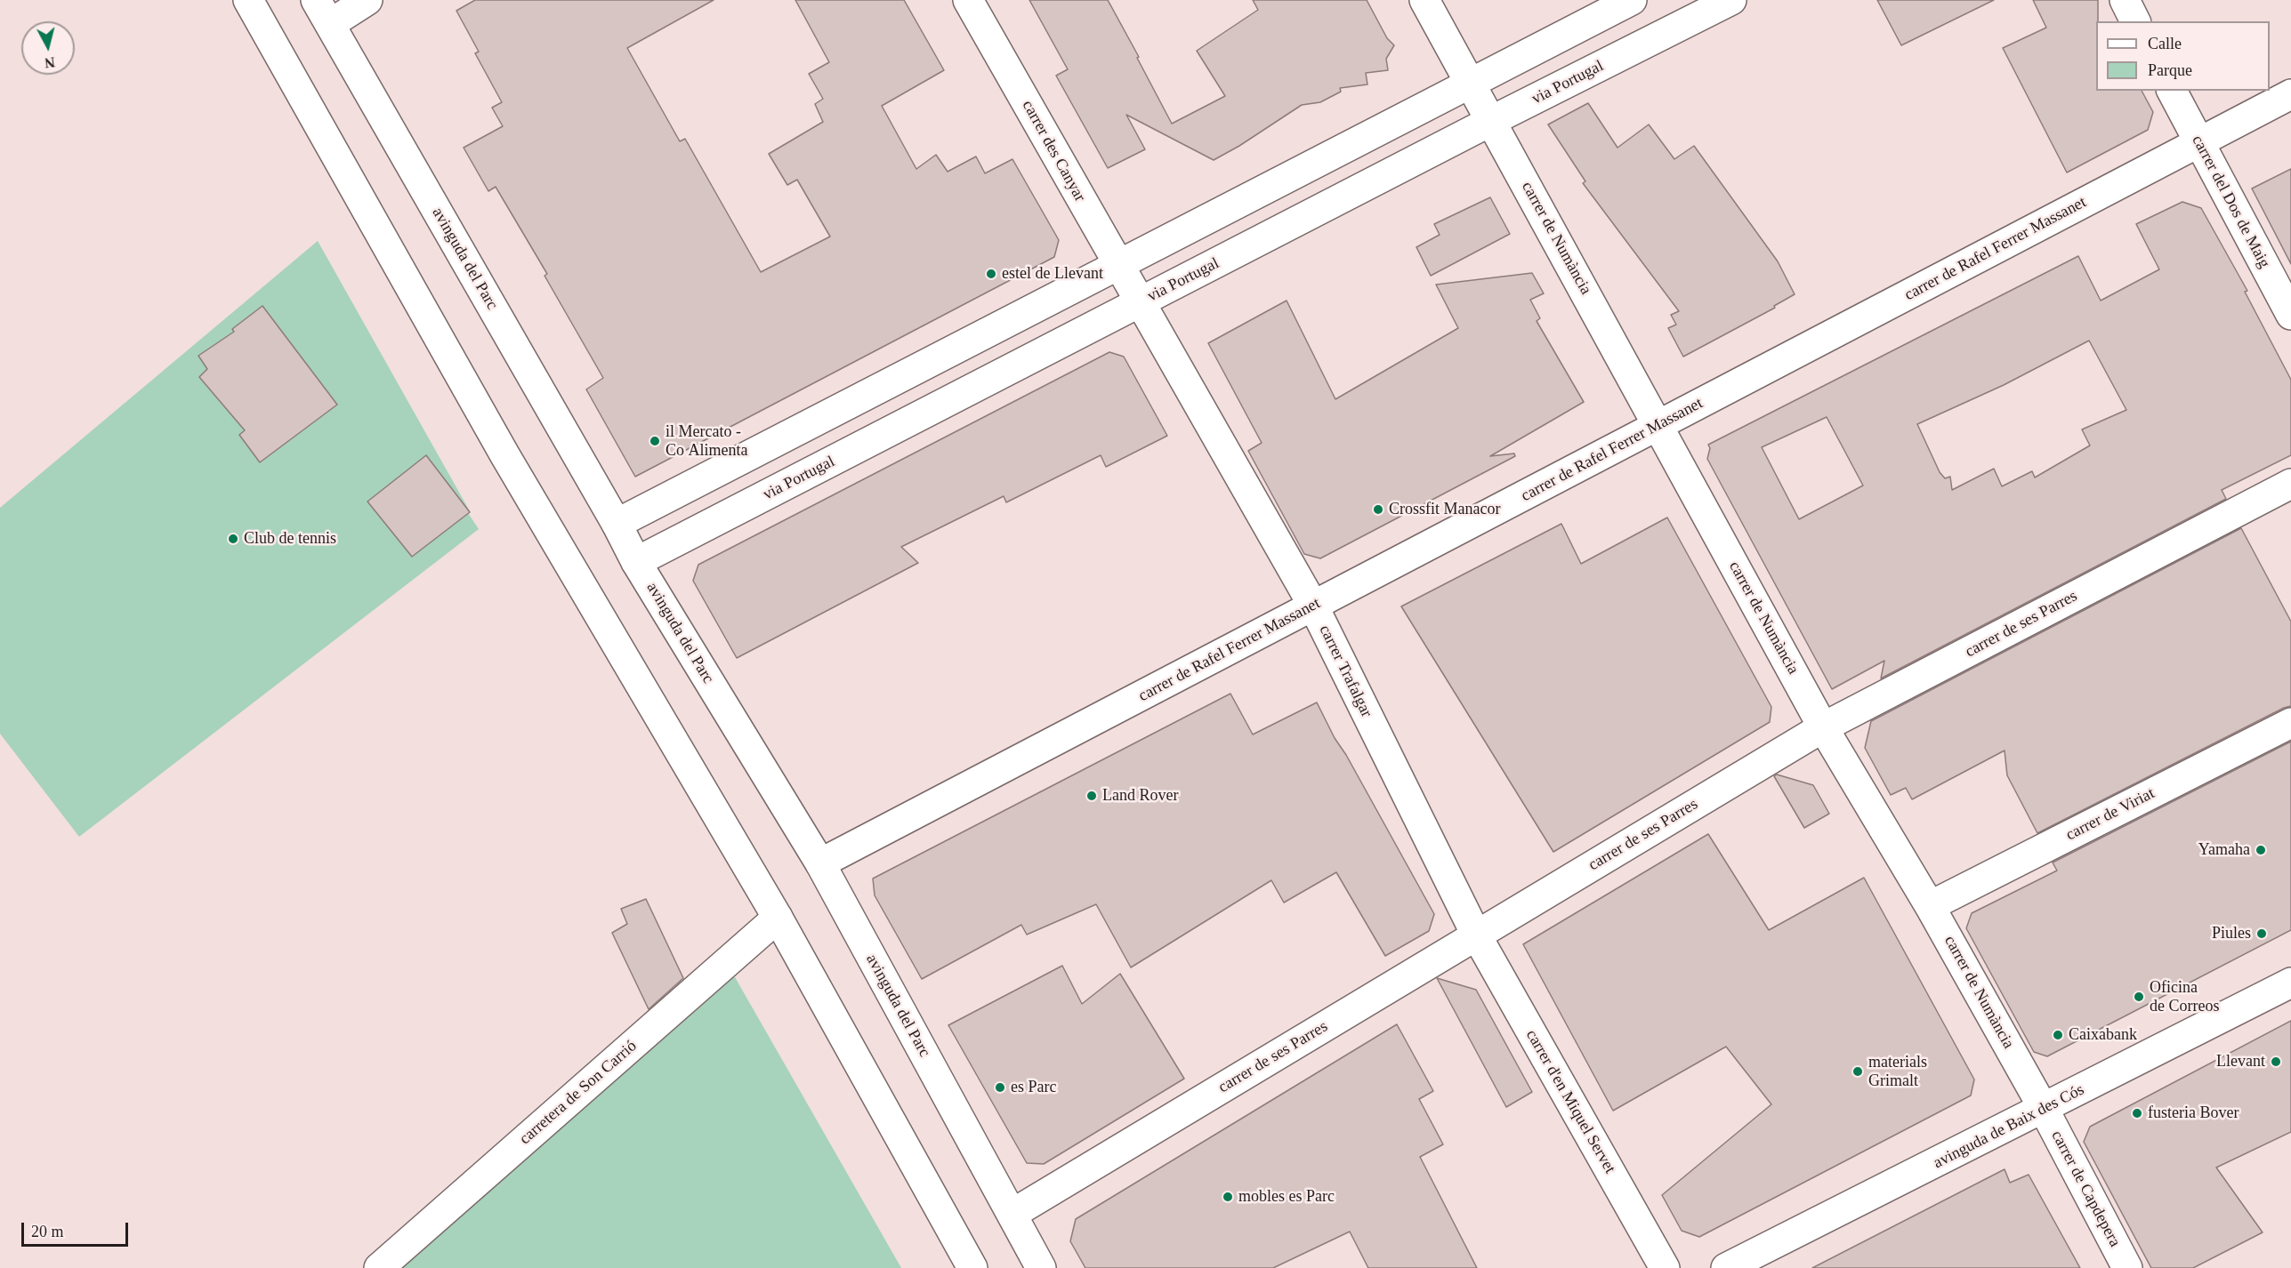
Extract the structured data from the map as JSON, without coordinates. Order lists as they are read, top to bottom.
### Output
{
  "streets": {
    "street": [
      "via Portugal",
      "carrer des Canyar",
      "carrer del Dos de Maig",
      "carrer de Numància",
      "carrer de Rafel Ferrer Massanet",
      "avinguda del Parc",
      "carrer de ses Parres",
      "carrer Trafalgar",
      "carrer de Viriat",
      "carretera de Son Carrió",
      "carrer d'en Miquel Servet",
      "avinguda de Baix des Cós",
      "carrer de Capdepera"
    ]
  },
  "crossings": [
    ["via Portugal", "carrer des Canyar"],
    ["via Portugal", "carrer de Numància"],
    ["via Portugal", "avinguda del Parc"],
    ["via Portugal", "carrer Trafalgar"],
    ["carrer des Canyar", "carrer Trafalgar"],
    ["carrer del Dos de Maig", "carrer de Rafel Ferrer Massanet"],
    ["carrer de Numància", "carrer de Rafel Ferrer Massanet"],
    ["carrer de Numància", "carrer de ses Parres"],
    ["carrer de Numància", "carrer de Viriat"],
    ["carrer de Numància", "avinguda de Baix des Cós"],
    ["carrer de Numància", "carrer de Capdepera"],
    ["carrer de Rafel Ferrer Massanet", "avinguda del Parc"],
    ["carrer de Rafel Ferrer Massanet", "carrer Trafalgar"],
    ["avinguda del Parc", "carrer de ses Parres"],
    ["carrer de ses Parres", "carrer Trafalgar"],
    ["carrer de ses Parres", "carrer d'en Miquel Servet"],
    ["carrer Trafalgar", "carrer d'en Miquel Servet"],
    ["avinguda de Baix des Cós", "carrer de Capdepera"]
  ],
  "places": [
    "estel de Llevant",
    "il Mercato - Co Alimenta",
    "Crossfit Manacor",
    "Club de tennis",
    "Land Rover",
    "Yamaha",
    "Piules",
    "Oficina de Correos",
    "Caixabank",
    "Llevant",
    "materials Grimalt",
    "es Parc",
    "fusteria Bover",
    "mobles es Parc"
  ],
  "legend": ["Calle", "Parque"],
  "scale_bar": "20 m",
  "north": "bottom"
}
